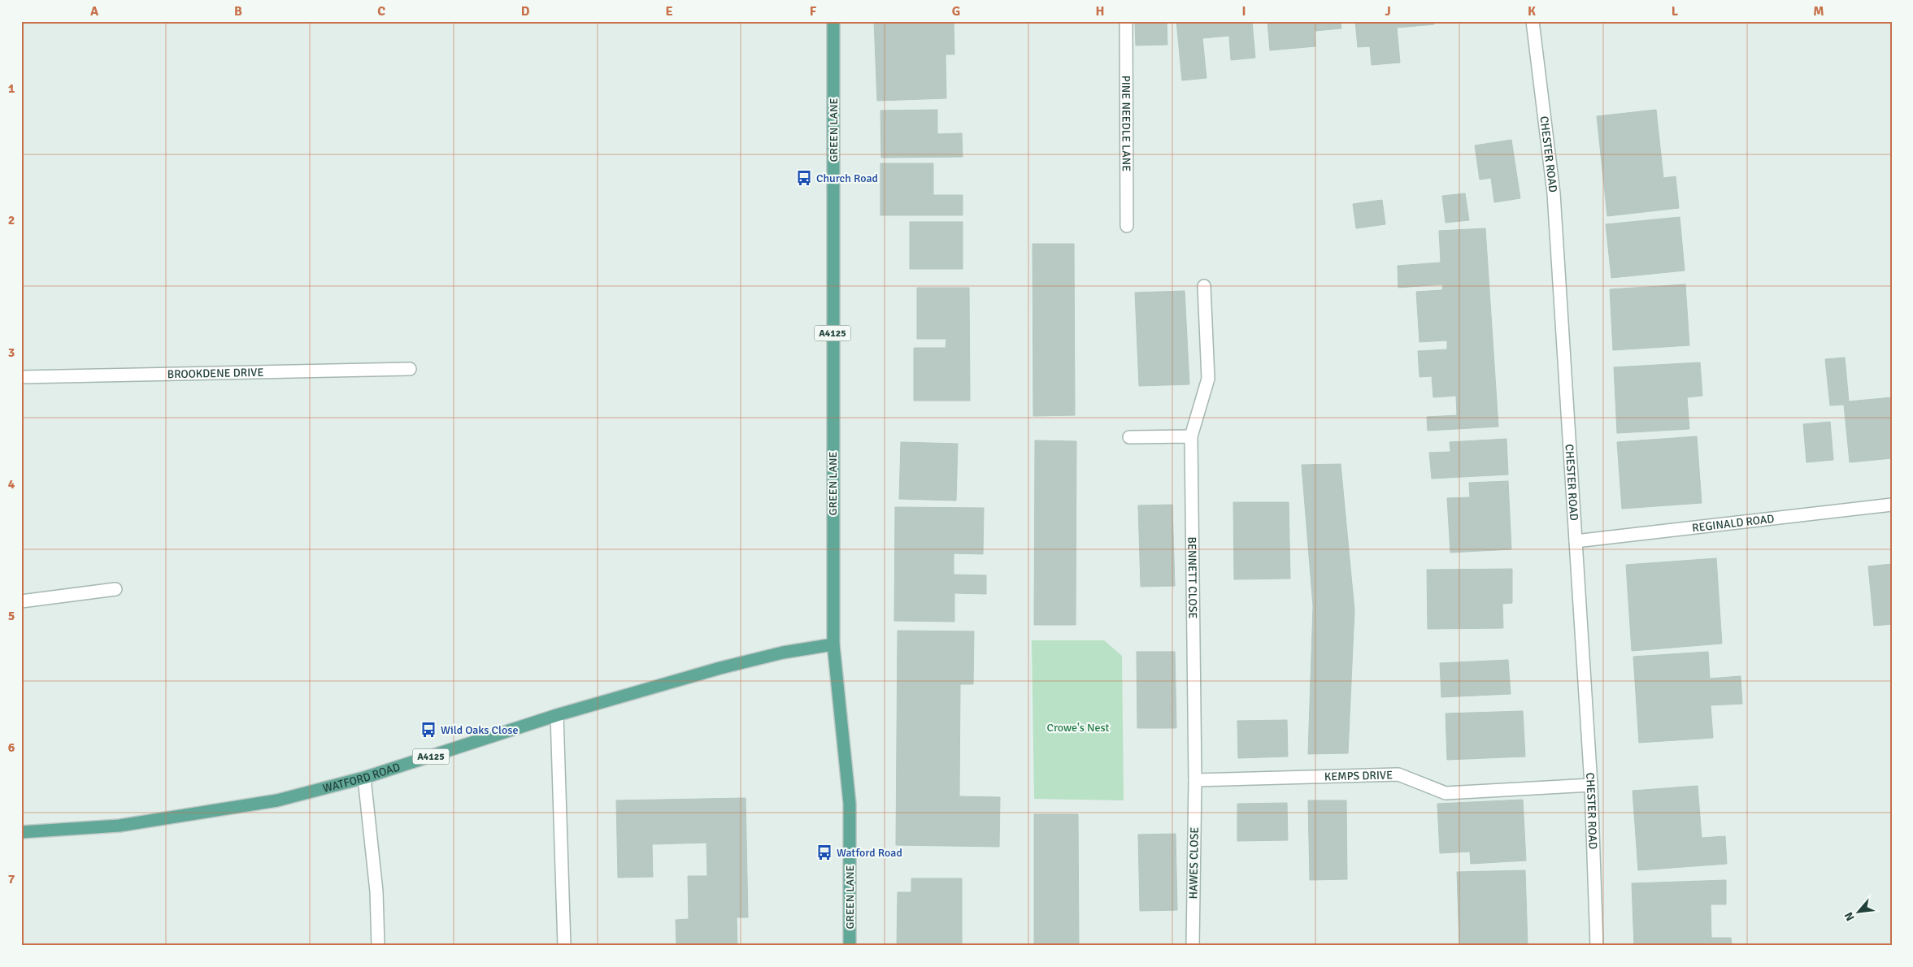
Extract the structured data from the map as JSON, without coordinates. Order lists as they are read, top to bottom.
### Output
{
  "streets": {
    "main road": ["GREEN LANE", "A4125", "WATFORD ROAD"],
    "street": [
      "PINE NEEDLE LANE",
      "CHESTER ROAD",
      "BROOKDENE DRIVE",
      "REGINALD ROAD",
      "BENNETT CLOSE",
      "KEMPS DRIVE",
      "HAWES CLOSE"
    ]
  },
  "crossings": [
    ["GREEN LANE", "WATFORD ROAD"],
    ["CHESTER ROAD", "REGINALD ROAD"],
    ["CHESTER ROAD", "KEMPS DRIVE"],
    ["BENNETT CLOSE", "KEMPS DRIVE"],
    ["BENNETT CLOSE", "HAWES CLOSE"],
    ["KEMPS DRIVE", "HAWES CLOSE"]
  ],
  "parks": ["Crowe's Nest"],
  "places": {
    "bus stop": ["Church Road", "Wild Oaks Close", "Watford Road"]
  },
  "north": "bottom left",
  "grid": {
    "columns": [
      "A",
      "B",
      "C",
      "D",
      "E",
      "F",
      "G",
      "H",
      "I",
      "J",
      "K",
      "L",
      "M"
    ],
    "rows": [
      "1",
      "2",
      "3",
      "4",
      "5",
      "6",
      "7"
    ]
  }
}
